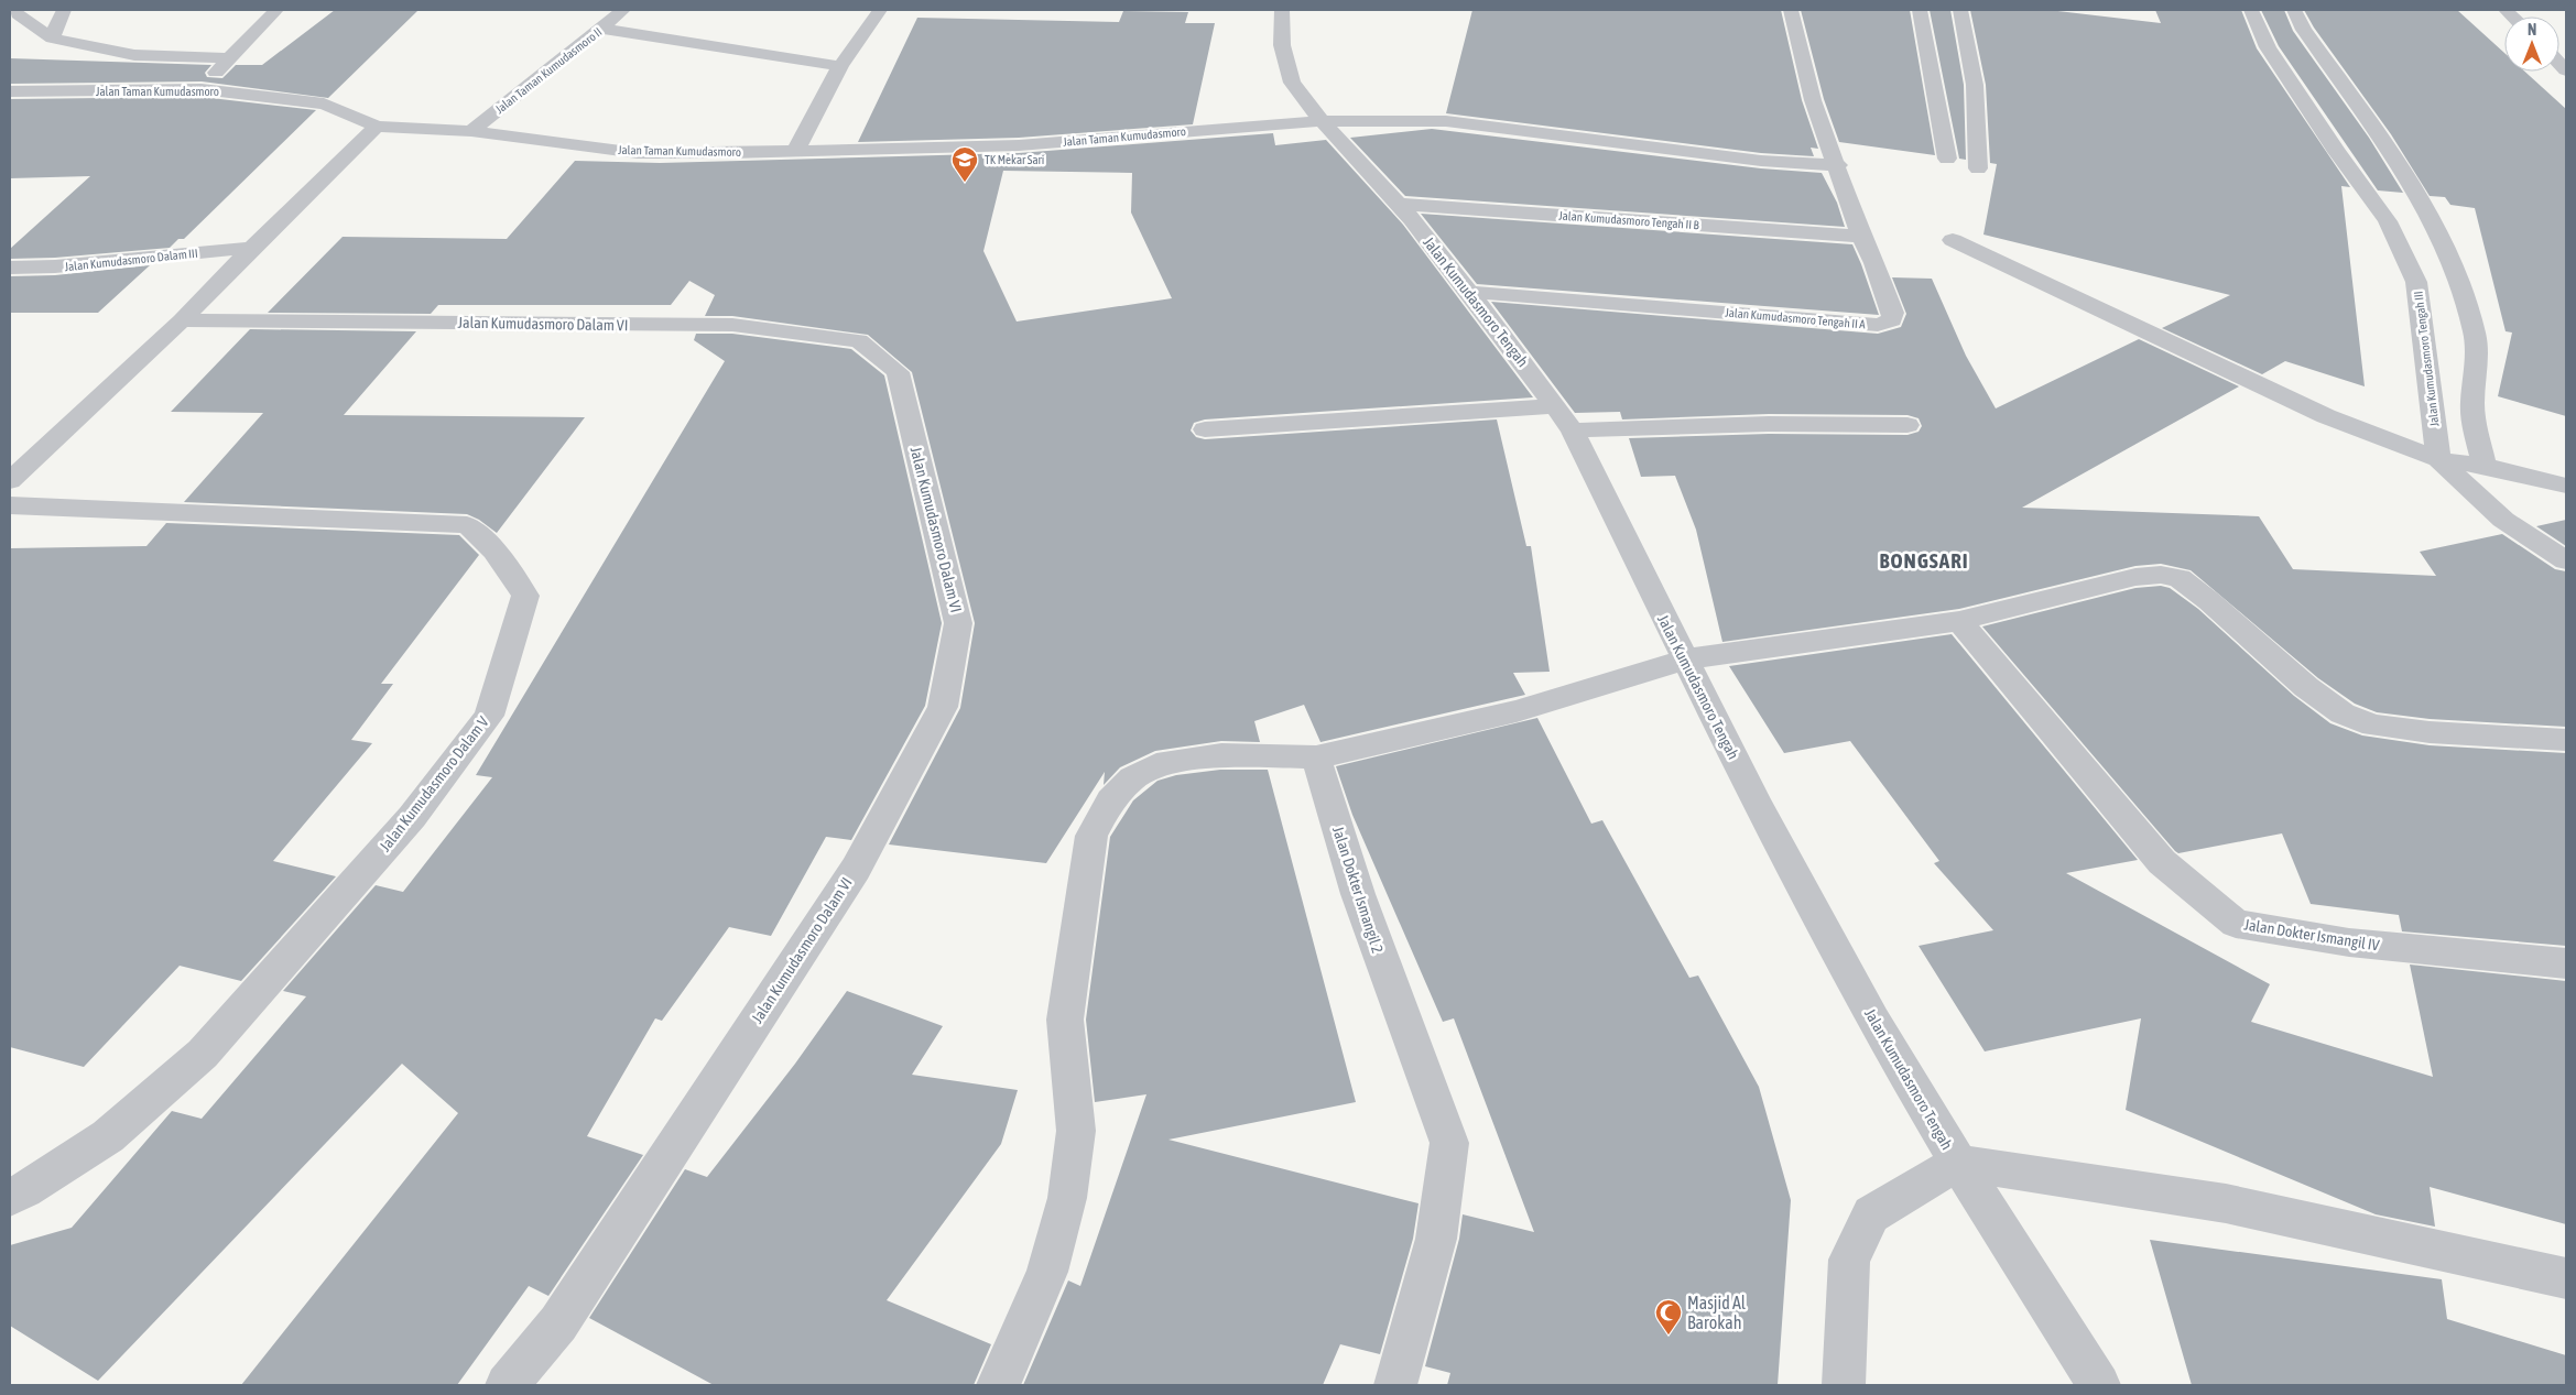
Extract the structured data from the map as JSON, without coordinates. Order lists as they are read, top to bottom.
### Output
{
  "streets": {
    "street": [
      "Jalan Taman Kumudasmoro II",
      "Jalan Taman Kumudasmoro",
      "Jalan Kumudasmoro Tengah II B",
      "Jalan Kumudasmoro Dalam III",
      "Jalan Kumudasmoro Tengah",
      "Jalan Kumudasmoro Tengah II A",
      "Jalan Kumudasmoro Dalam VI",
      "Jalan Kumudasmoro Tengah III",
      "Jalan Kumudasmoro Dalam V",
      "Jalan Dokter Ismangil 2",
      "Jalan Dokter Ismangil IV"
    ]
  },
  "crossings": [
    ["Jalan Taman Kumudasmoro II", "Jalan Taman Kumudasmoro"],
    ["Jalan Taman Kumudasmoro", "Jalan Kumudasmoro Tengah"],
    ["Jalan Taman Kumudasmoro", "Jalan Kumudasmoro Tengah II A"],
    ["Jalan Kumudasmoro Tengah II B", "Jalan Kumudasmoro Tengah"],
    ["Jalan Kumudasmoro Tengah II B", "Jalan Kumudasmoro Tengah II A"],
    ["Jalan Kumudasmoro Tengah", "Jalan Kumudasmoro Tengah II A"]
  ],
  "districts": ["BONGSARI"],
  "places": {
    "school or university": ["TK Mekar Sari"],
    "mosque": ["Masjid Al Barokah"]
  },
  "north": "top"
}
